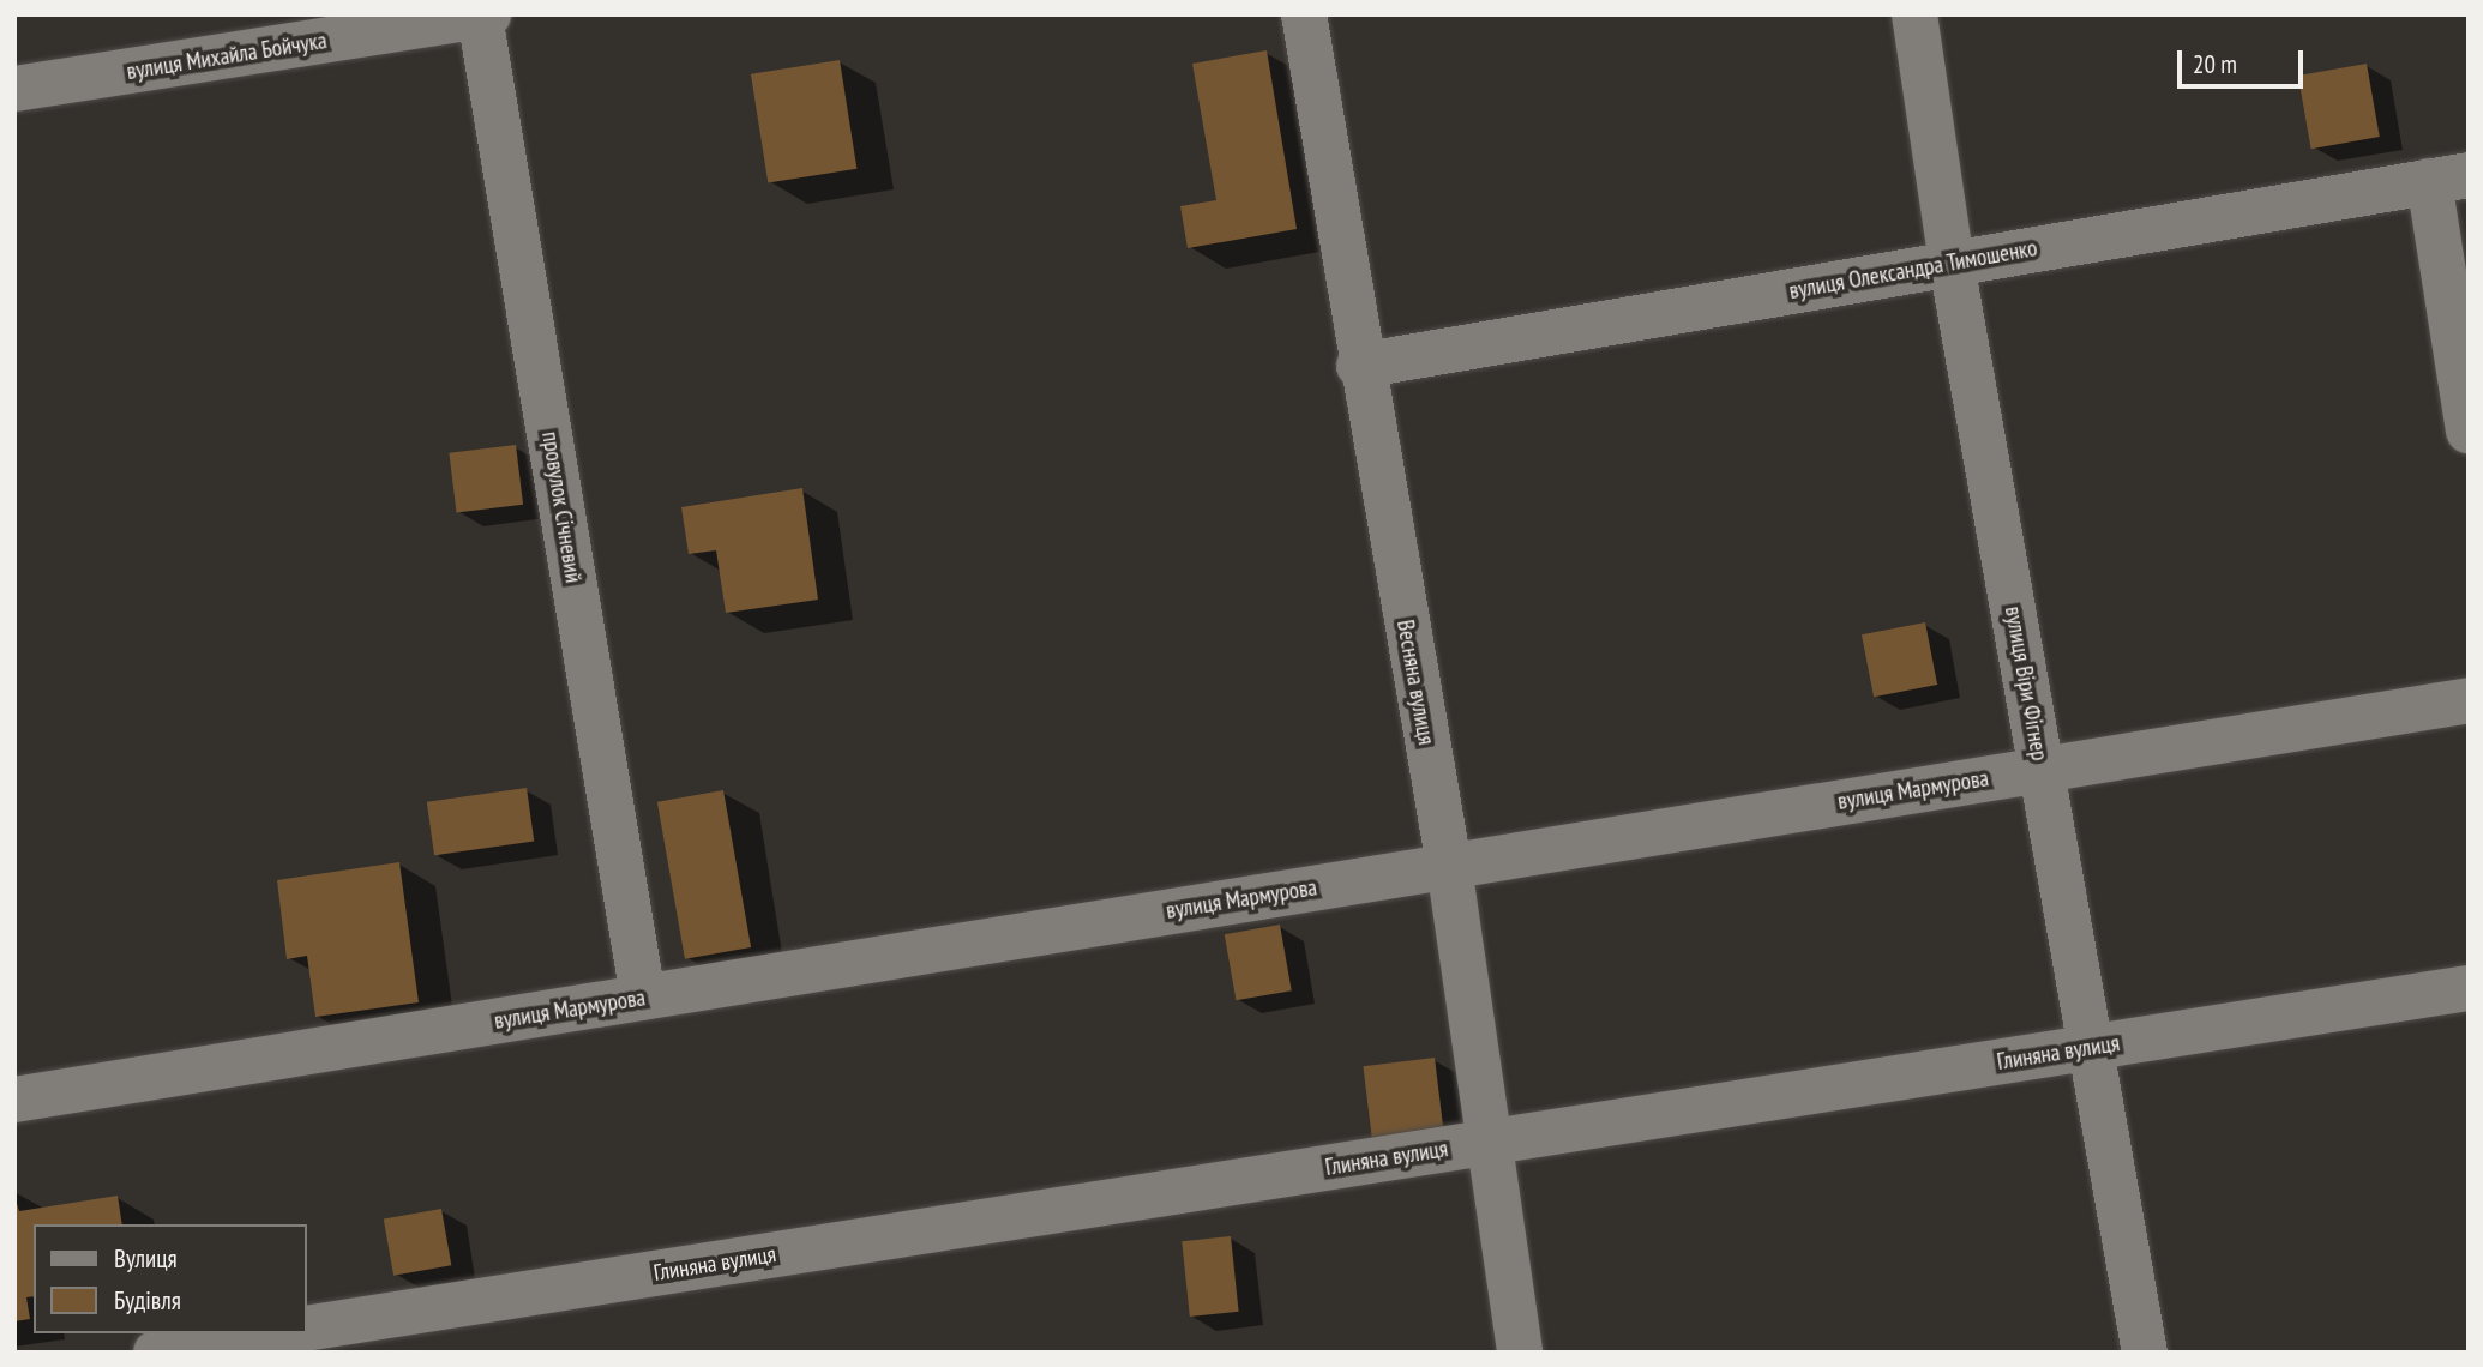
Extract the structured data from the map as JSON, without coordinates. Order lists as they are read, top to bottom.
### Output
{
  "streets": {
    "street": [
      "вулиця Михайла Бойчука",
      "вулиця Олександра Тимошенко",
      "провулок Січневий",
      "Весняна вулиця",
      "вулиця Віри Фігнер",
      "вулиця Мармурова",
      "Глиняна вулиця"
    ]
  },
  "crossings": [
    ["вулиця Михайла Бойчука", "провулок Січневий"],
    ["вулиця Олександра Тимошенко", "Весняна вулиця"],
    ["вулиця Олександра Тимошенко", "вулиця Віри Фігнер"],
    ["провулок Січневий", "вулиця Мармурова"],
    ["Весняна вулиця", "вулиця Мармурова"],
    ["Весняна вулиця", "Глиняна вулиця"],
    ["вулиця Віри Фігнер", "вулиця Мармурова"],
    ["вулиця Віри Фігнер", "Глиняна вулиця"]
  ],
  "legend": ["Вулиця", "Будівля"],
  "scale_bar": "20 m"
}
